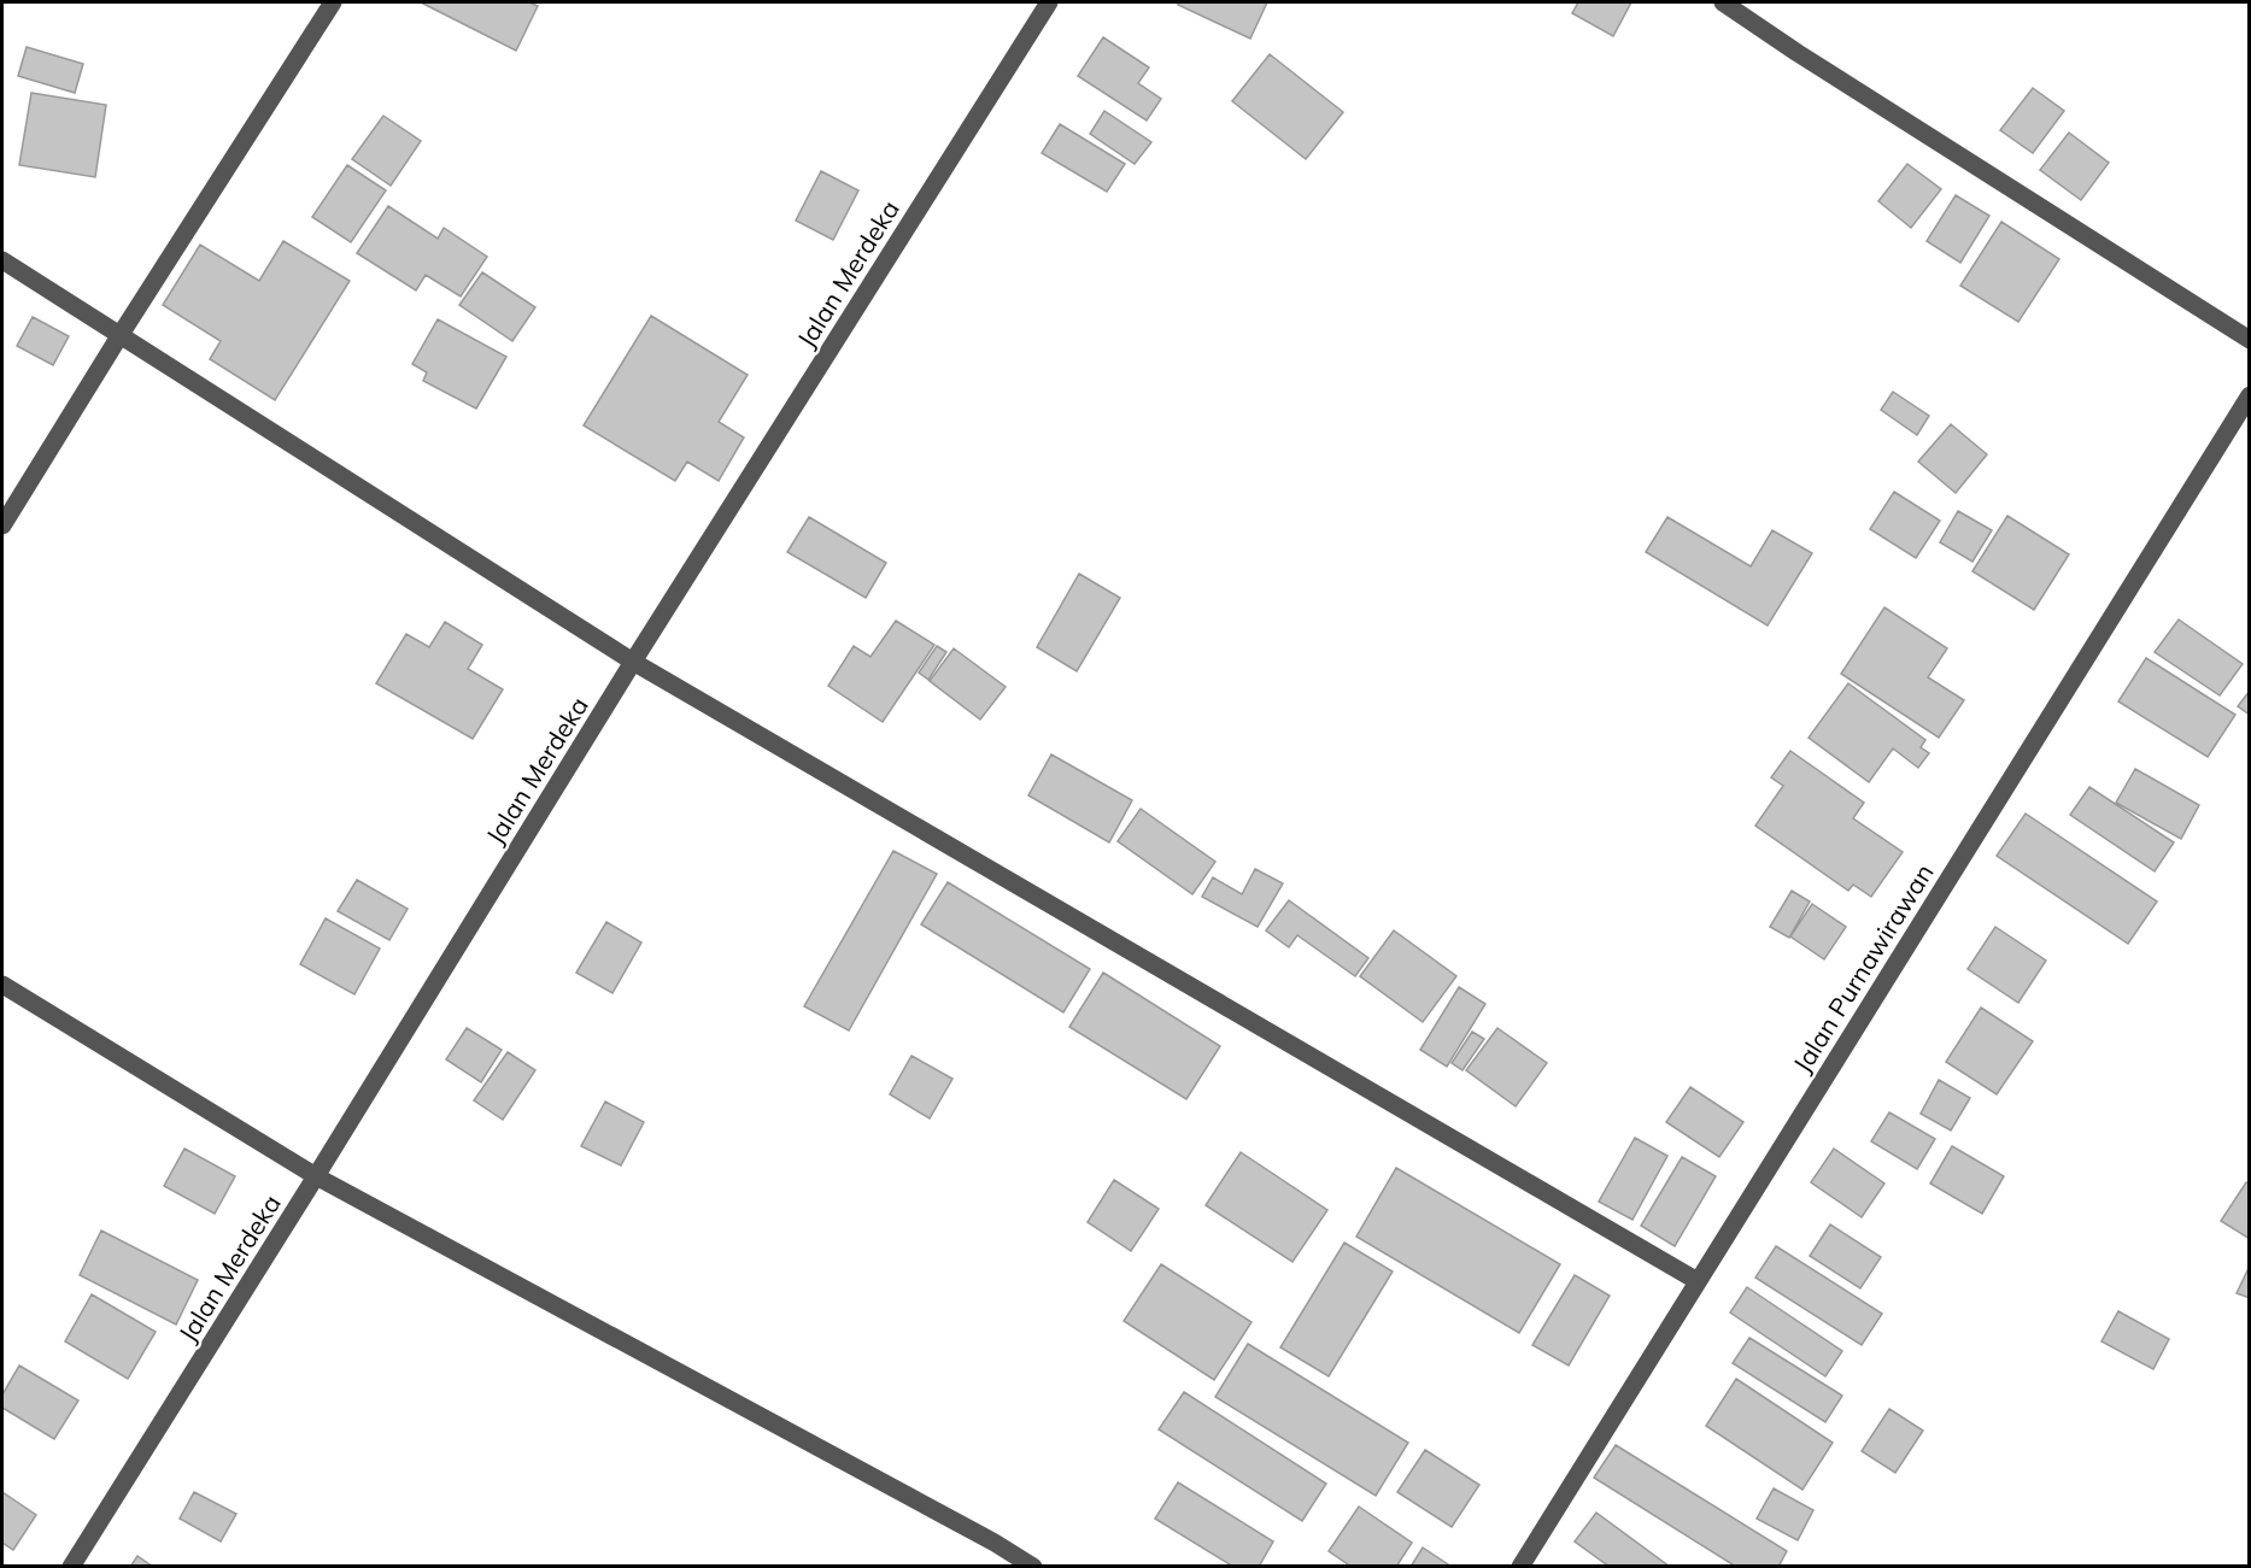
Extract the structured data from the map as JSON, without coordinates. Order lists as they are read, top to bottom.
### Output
{
  "streets": {
    "street": ["Jalan Merdeka", "Jalan Purnawirawan"]
  }
}
